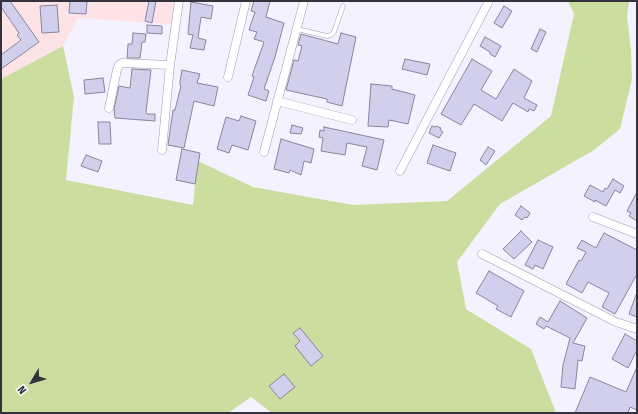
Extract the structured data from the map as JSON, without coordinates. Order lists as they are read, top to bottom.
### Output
{
  "north": "bottom left"
}
